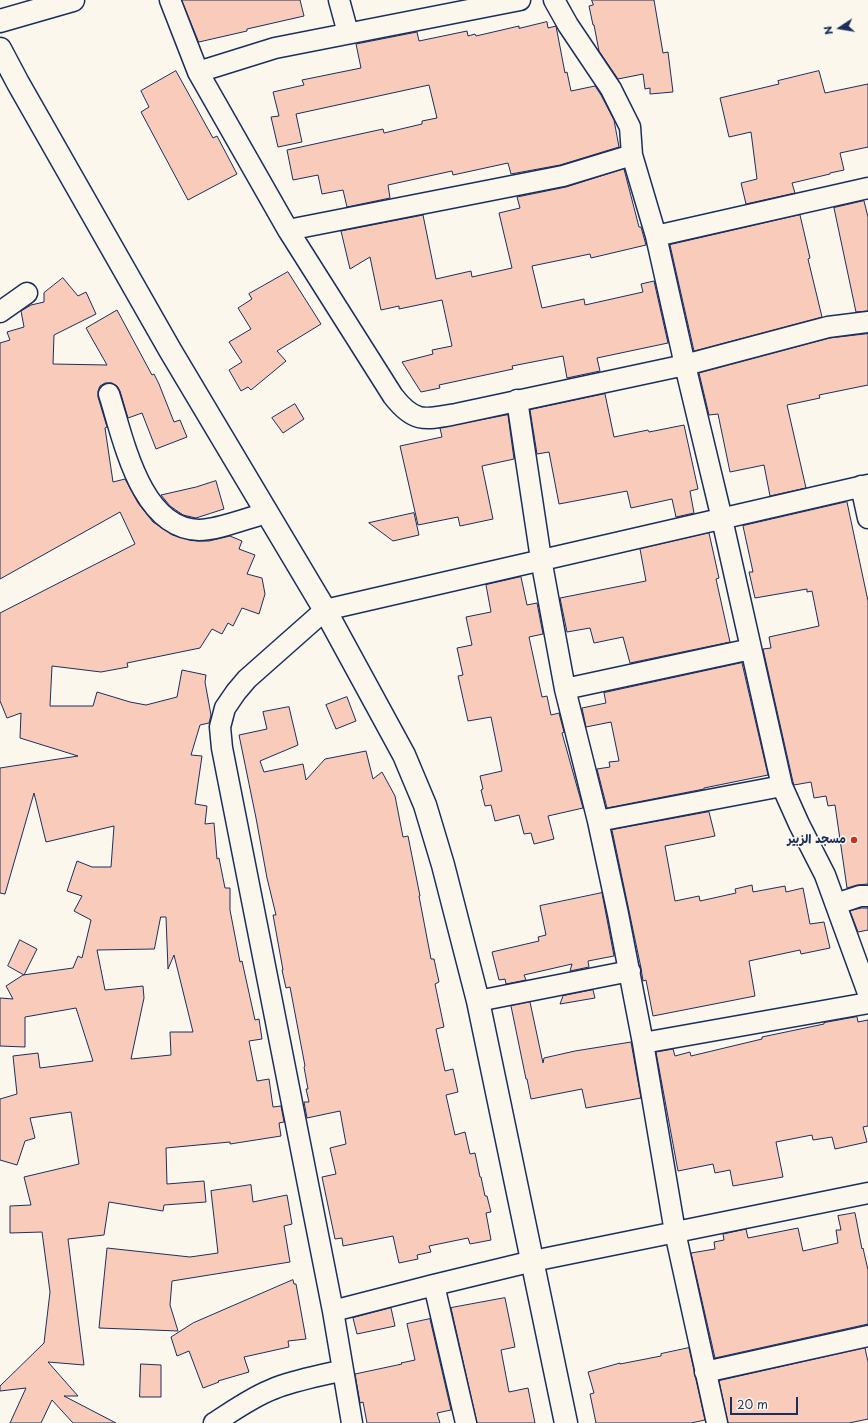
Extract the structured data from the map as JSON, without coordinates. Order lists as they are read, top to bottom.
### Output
{
  "places": ["مسجد الزبير"],
  "scale_bar": "20 m",
  "north": "left"
}
